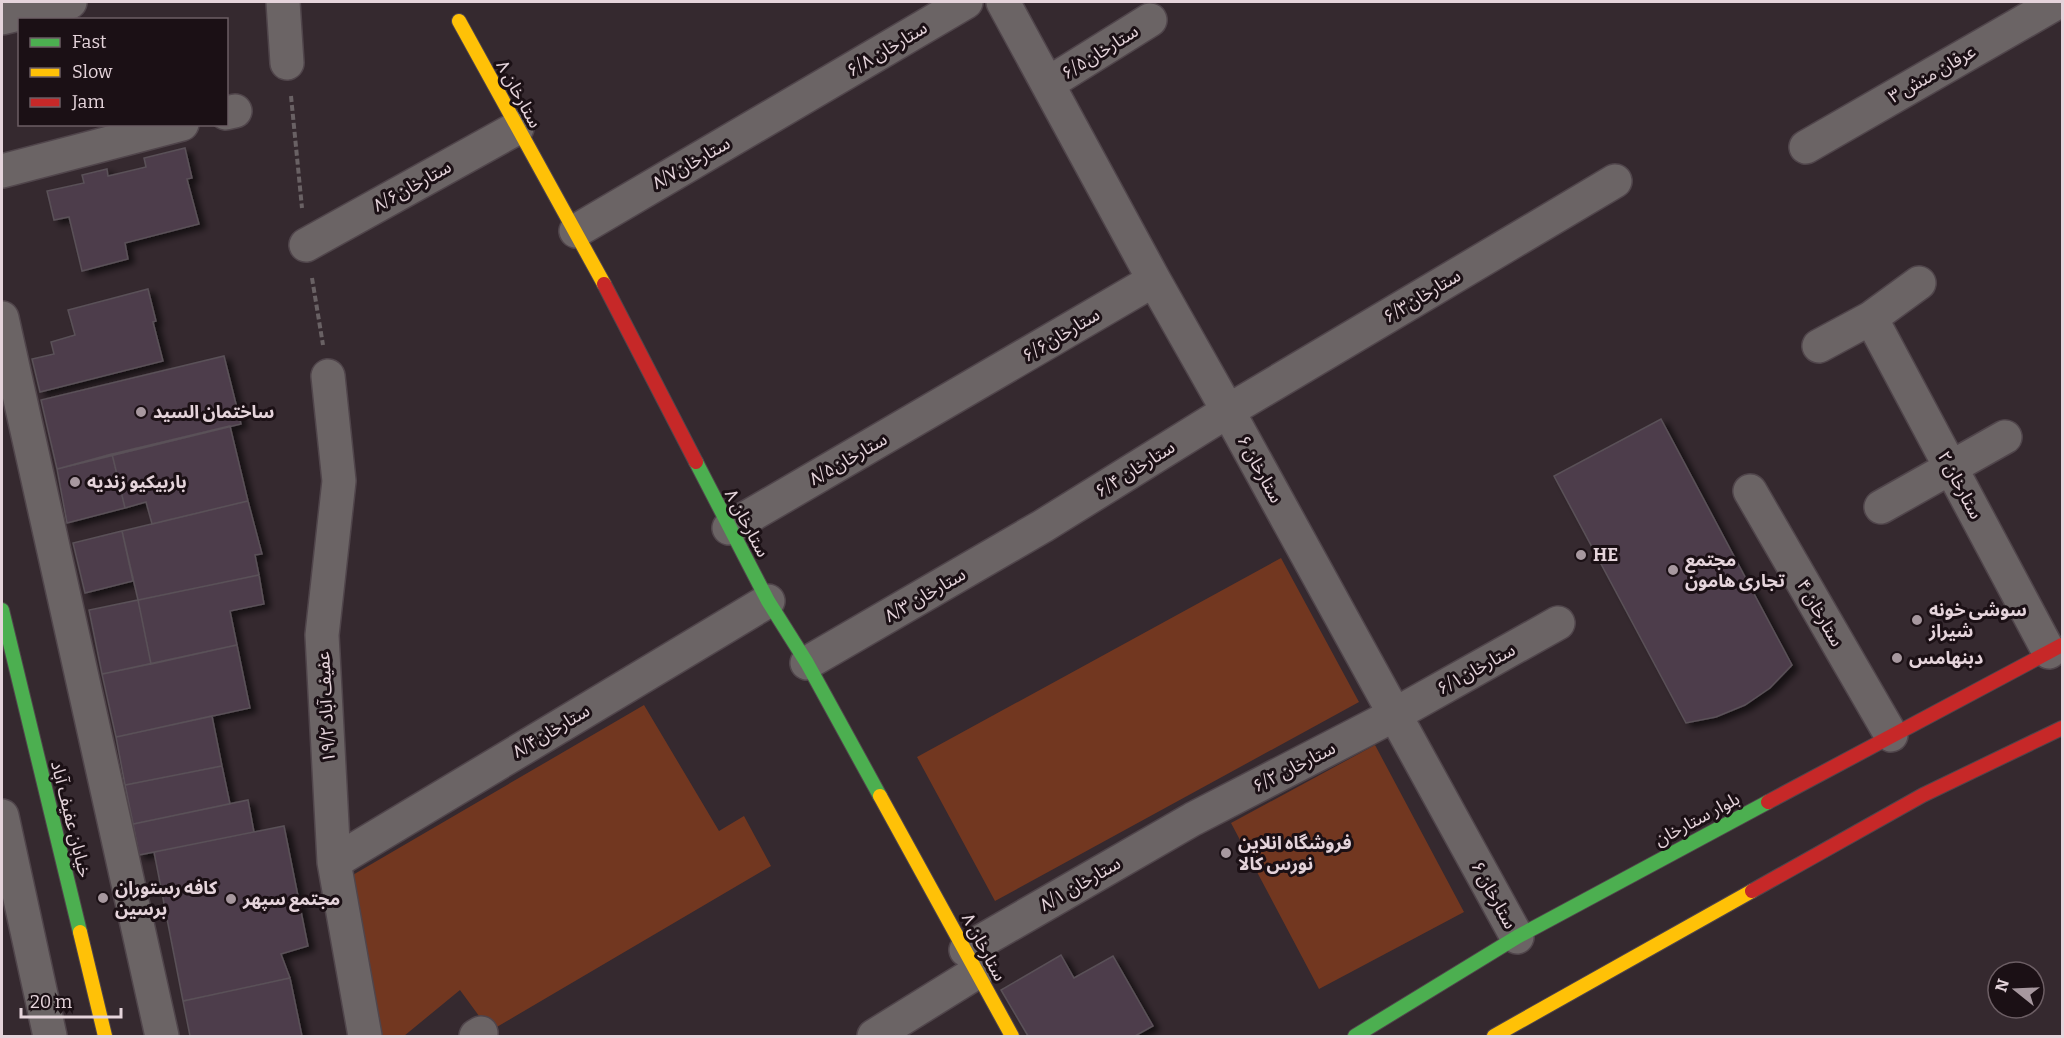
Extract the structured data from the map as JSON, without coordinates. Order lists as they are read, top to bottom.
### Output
{
  "streets": {
    "main road": ["ستارخان ۸", "خیابان عفیف آباد", "بلوار ستارخان"],
    "street": [
      "ستارخان ۶/۸",
      "ستارخان۶/۵",
      "۳ عرفان منش",
      "ستارخان۸/۷",
      "ستارخان۸/۶",
      "ستارخان۶/۳",
      "ستارخان۶/۶",
      "ستارخان۸/۵",
      "ستارخان ۶/۴",
      "ستارخان ۶",
      "۲ ستارخان",
      "ستارخان ۸/۳",
      "۴ ستارخان",
      "ستارخان۶/۱",
      "عفیف آباد ۱۹/۲",
      "ستارخان۸/۴",
      "ستارخان ۶/۲",
      "ستارخان ۸/۱"
    ]
  },
  "crossings": [
    ["ستارخان ۶/۸", "ستارخان۸/۷"],
    ["ستارخان۶/۵", "ستارخان ۶"],
    ["ستارخان ۸", "ستارخان۸/۷"],
    ["ستارخان ۸", "ستارخان۸/۶"],
    ["ستارخان ۸", "ستارخان۸/۵"],
    ["ستارخان ۸", "ستارخان ۸/۳"],
    ["ستارخان ۸", "ستارخان۸/۴"],
    ["ستارخان ۸", "ستارخان ۸/۱"],
    ["ستارخان۶/۳", "ستارخان ۶/۴"],
    ["ستارخان۶/۳", "ستارخان ۶"],
    ["ستارخان۶/۶", "ستارخان۸/۵"],
    ["ستارخان۶/۶", "ستارخان ۶"],
    ["ستارخان ۶/۴", "ستارخان ۶"],
    ["ستارخان ۶/۴", "ستارخان ۸/۳"],
    ["ستارخان ۶", "ستارخان۶/۱"],
    ["ستارخان ۶", "ستارخان ۶/۲"],
    ["ستارخان ۶", "بلوار ستارخان"],
    ["۲ ستارخان", "بلوار ستارخان"],
    ["۴ ستارخان", "بلوار ستارخان"],
    ["ستارخان۶/۱", "ستارخان ۶/۲"],
    ["عفیف آباد ۱۹/۲", "ستارخان۸/۴"],
    ["ستارخان ۶/۲", "ستارخان ۸/۱"]
  ],
  "places": [
    "ساختمان السید",
    "باربیکیو زندیه",
    "HE",
    "مجتمع تجاری هامون",
    "سوشی خونه شیراز",
    "دبنهامس",
    "فروشگاه انلاین نورس کالا",
    "کافه رستوران برسین",
    "مجتمع سپهر"
  ],
  "legend": ["Fast", "Slow", "Jam"],
  "scale_bar": "20 m",
  "north": "left"
}
